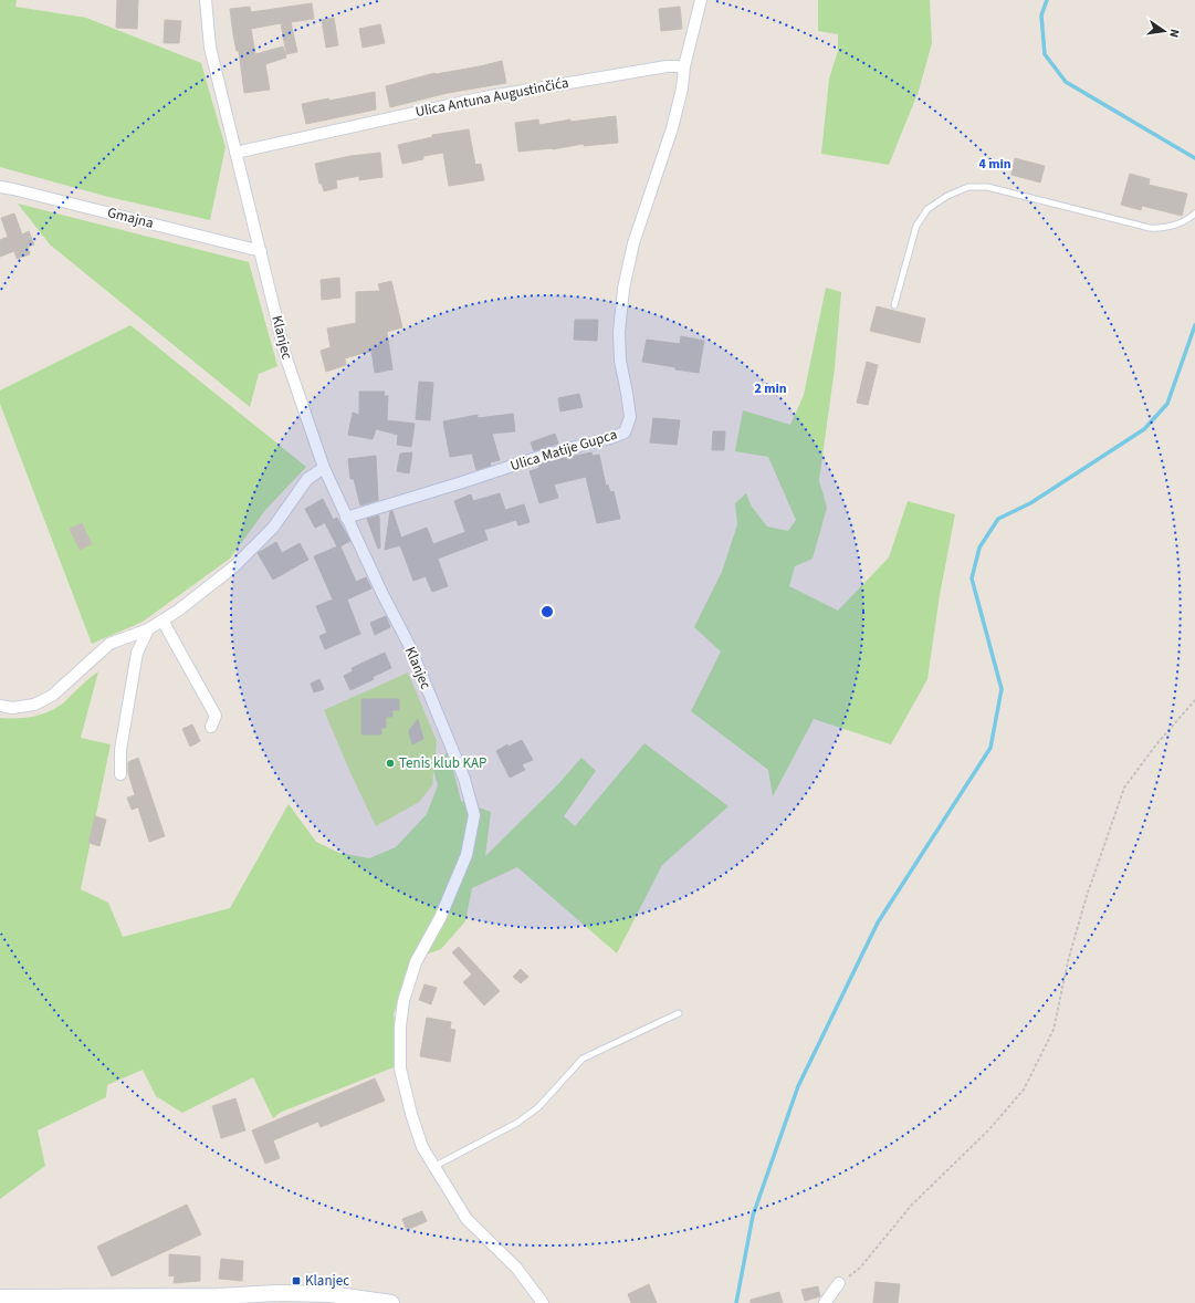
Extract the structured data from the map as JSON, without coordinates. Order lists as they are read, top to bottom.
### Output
{
  "streets": {
    "street": [
      "Ulica Antuna Augustinčića",
      "Gmajna",
      "Klanjec",
      "Ulica Matije Gupca"
    ]
  },
  "crossings": [
    ["Ulica Antuna Augustinčića", "Klanjec"],
    ["Ulica Antuna Augustinčića", "Ulica Matije Gupca"],
    ["Gmajna", "Klanjec"],
    ["Klanjec", "Ulica Matije Gupca"]
  ],
  "places": {
    "other": ["Tenis klub KAP"],
    "transit": ["Klanjec"]
  },
  "north": "right",
  "rings": ["4 min", "2 min"]
}
